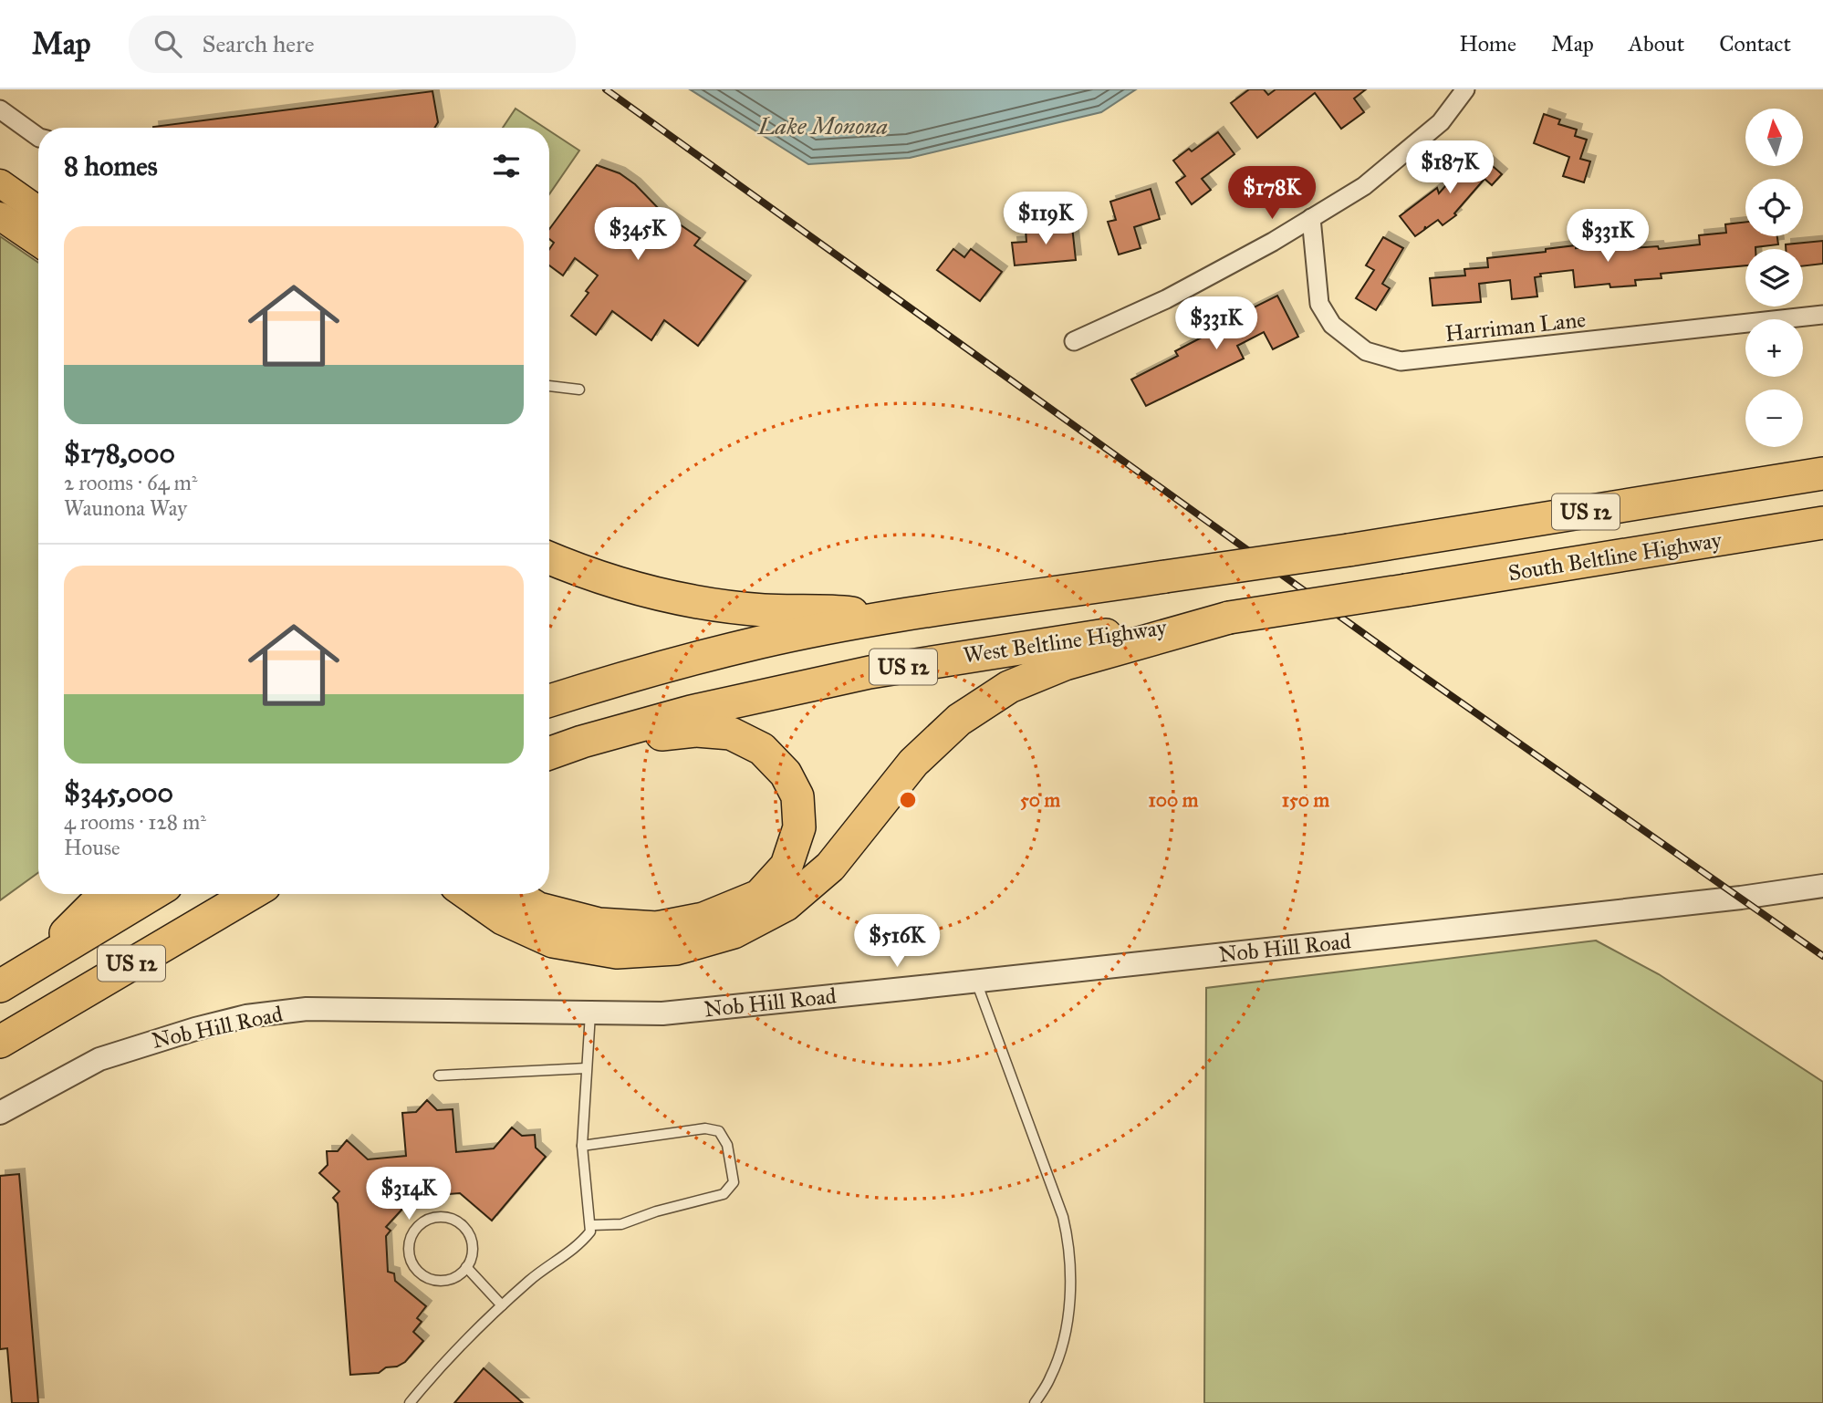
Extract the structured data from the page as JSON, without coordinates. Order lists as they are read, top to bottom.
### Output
{
  "streets": {
    "highway": ["US 12", "South Beltline Highway", "West Beltline Highway"],
    "street": ["Harriman Lane", "Nob Hill Road"]
  },
  "crossings": [
    ["South Beltline Highway", "West Beltline Highway"]
  ],
  "water": ["Lake Monona"],
  "north": "top",
  "page": {
    "header": "Map",
    "search": "Search here",
    "nav": [
      "Home",
      "Map",
      "About",
      "Contact"
    ],
    "map_buttons": ["+", "−"],
    "heading": "8 homes",
    "price": [
      "$187K",
      "$178K",
      "$119K",
      "$345K",
      "$331K",
      "$331K",
      "$516K",
      "$314K"
    ],
    "list": [
      {
        "name": "$178,000",
        "note": "2 rooms · 64 m² · Waunona Way"
      },
      {
        "name": "$345,000",
        "note": "4 rooms · 128 m² · House"
      }
    ]
  },
  "rings": ["50 m", "100 m", "150 m"]
}
